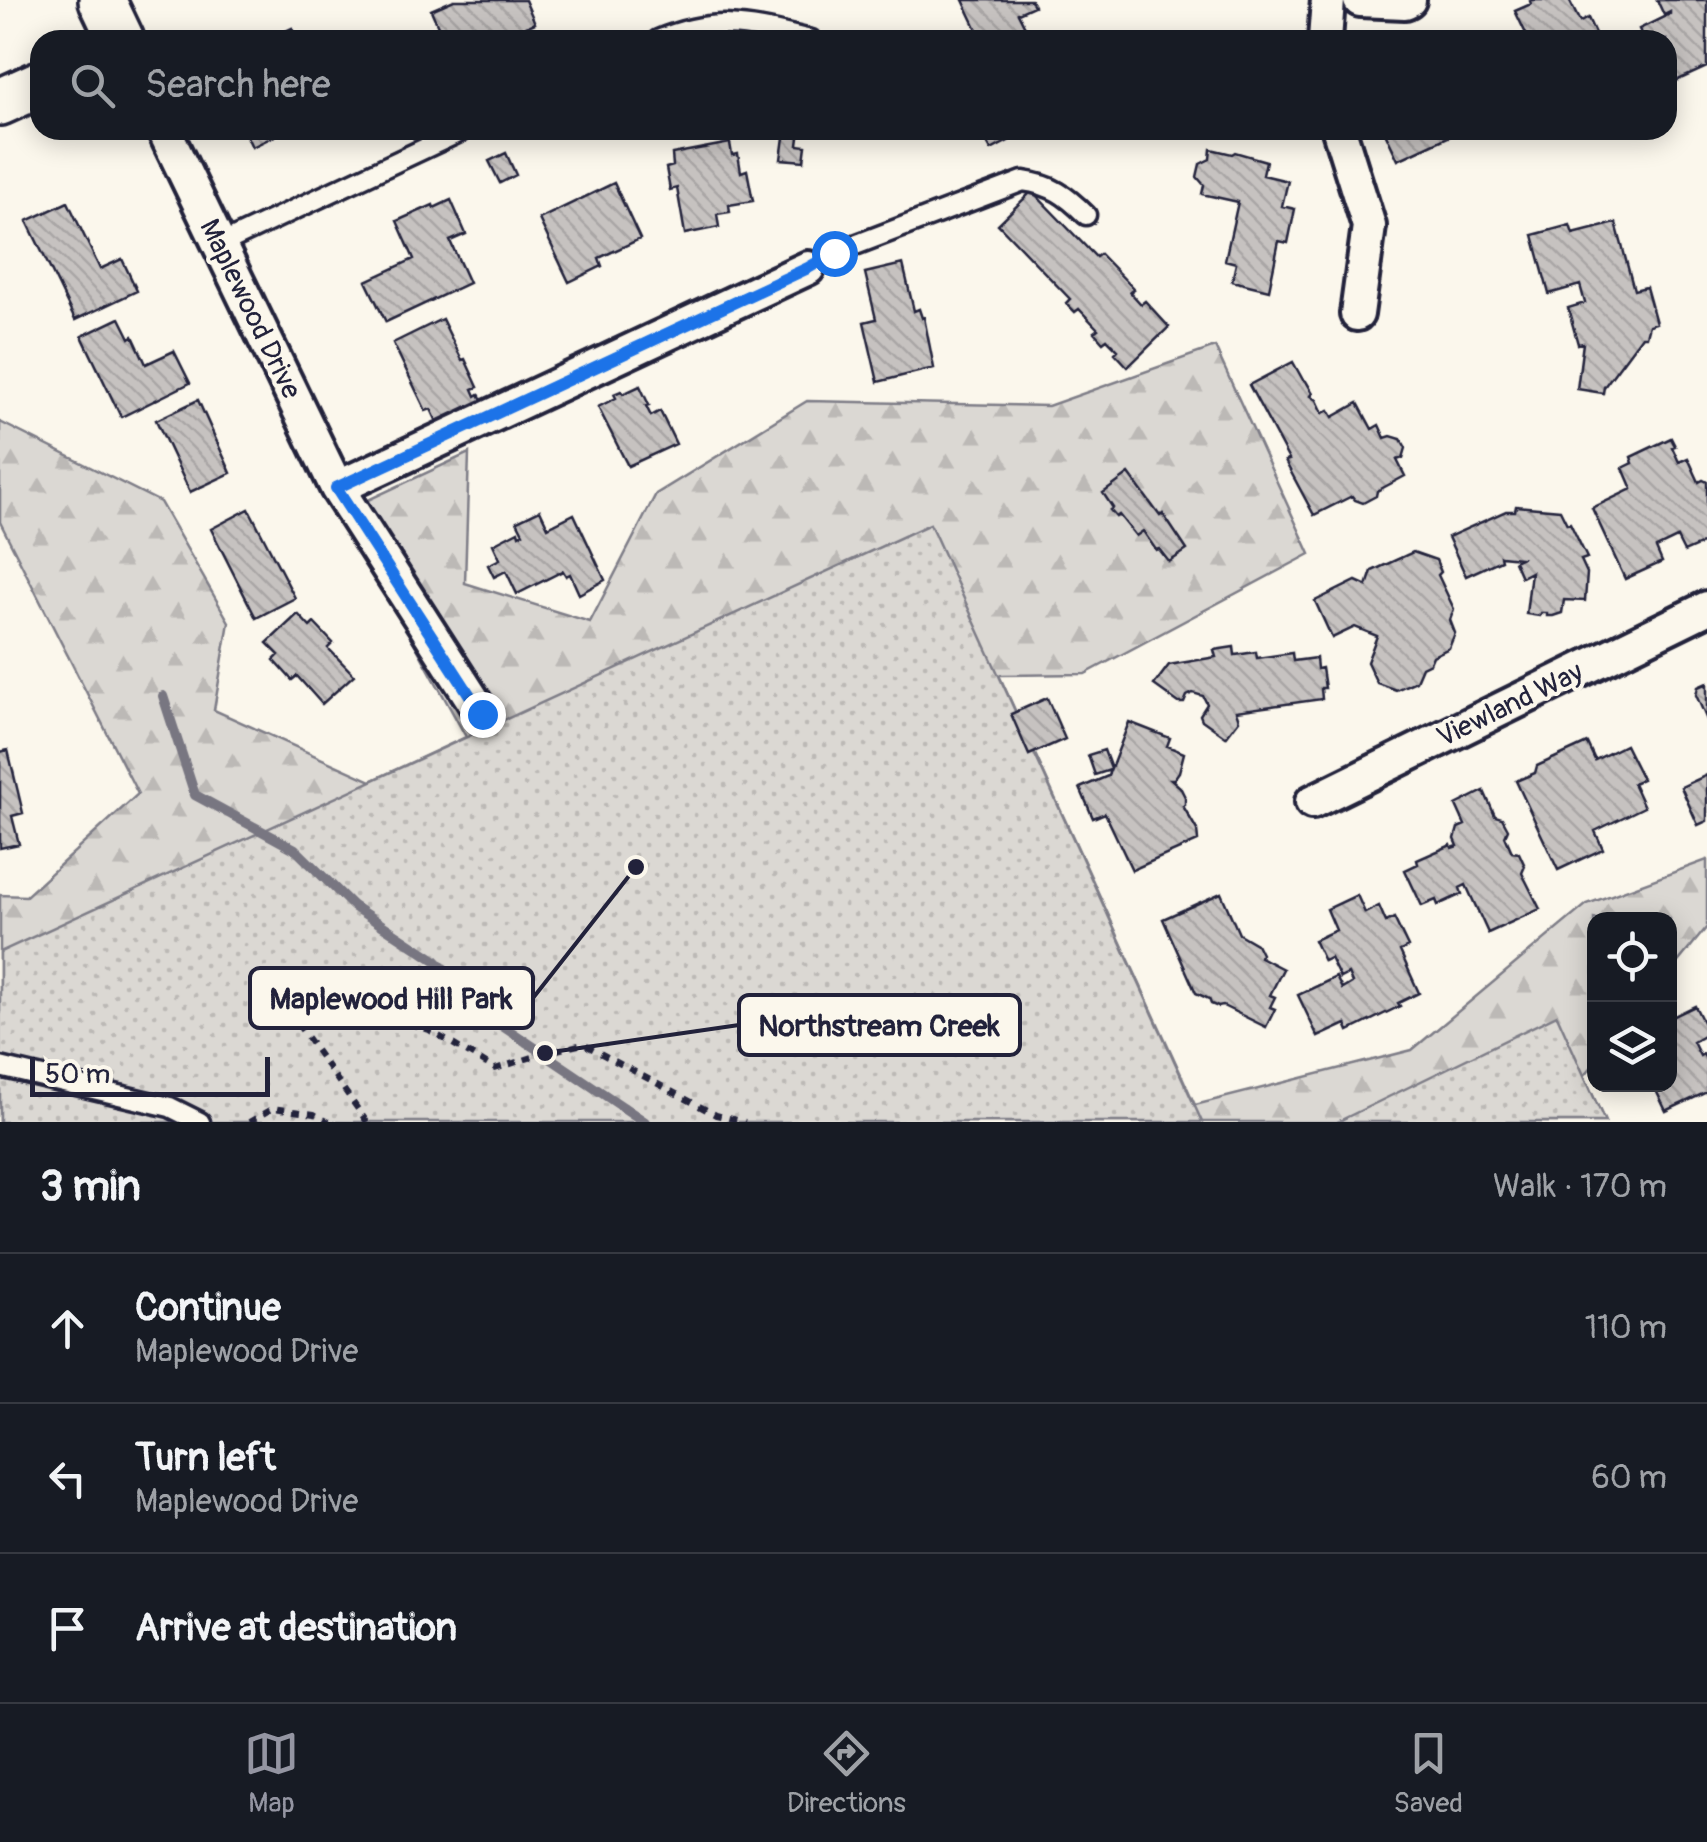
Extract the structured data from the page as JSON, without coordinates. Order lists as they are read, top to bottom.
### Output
{
  "streets": {
    "street": ["Maplewood Drive", "Viewland Way"]
  },
  "places": ["Maplewood Hill Park", "Northstream Creek"],
  "scale_bar": "50 m",
  "page": {
    "search": "Search here",
    "scale": "50 m",
    "heading": ["3 min", "Walk · 170 m"],
    "list": [
      ["Continue", "Maplewood Drive", "110 m"],
      ["Turn left", "Maplewood Drive", "60 m"],
      "Arrive at destination"
    ],
    "nav": ["Map", "Directions", "Saved"]
  }
}
